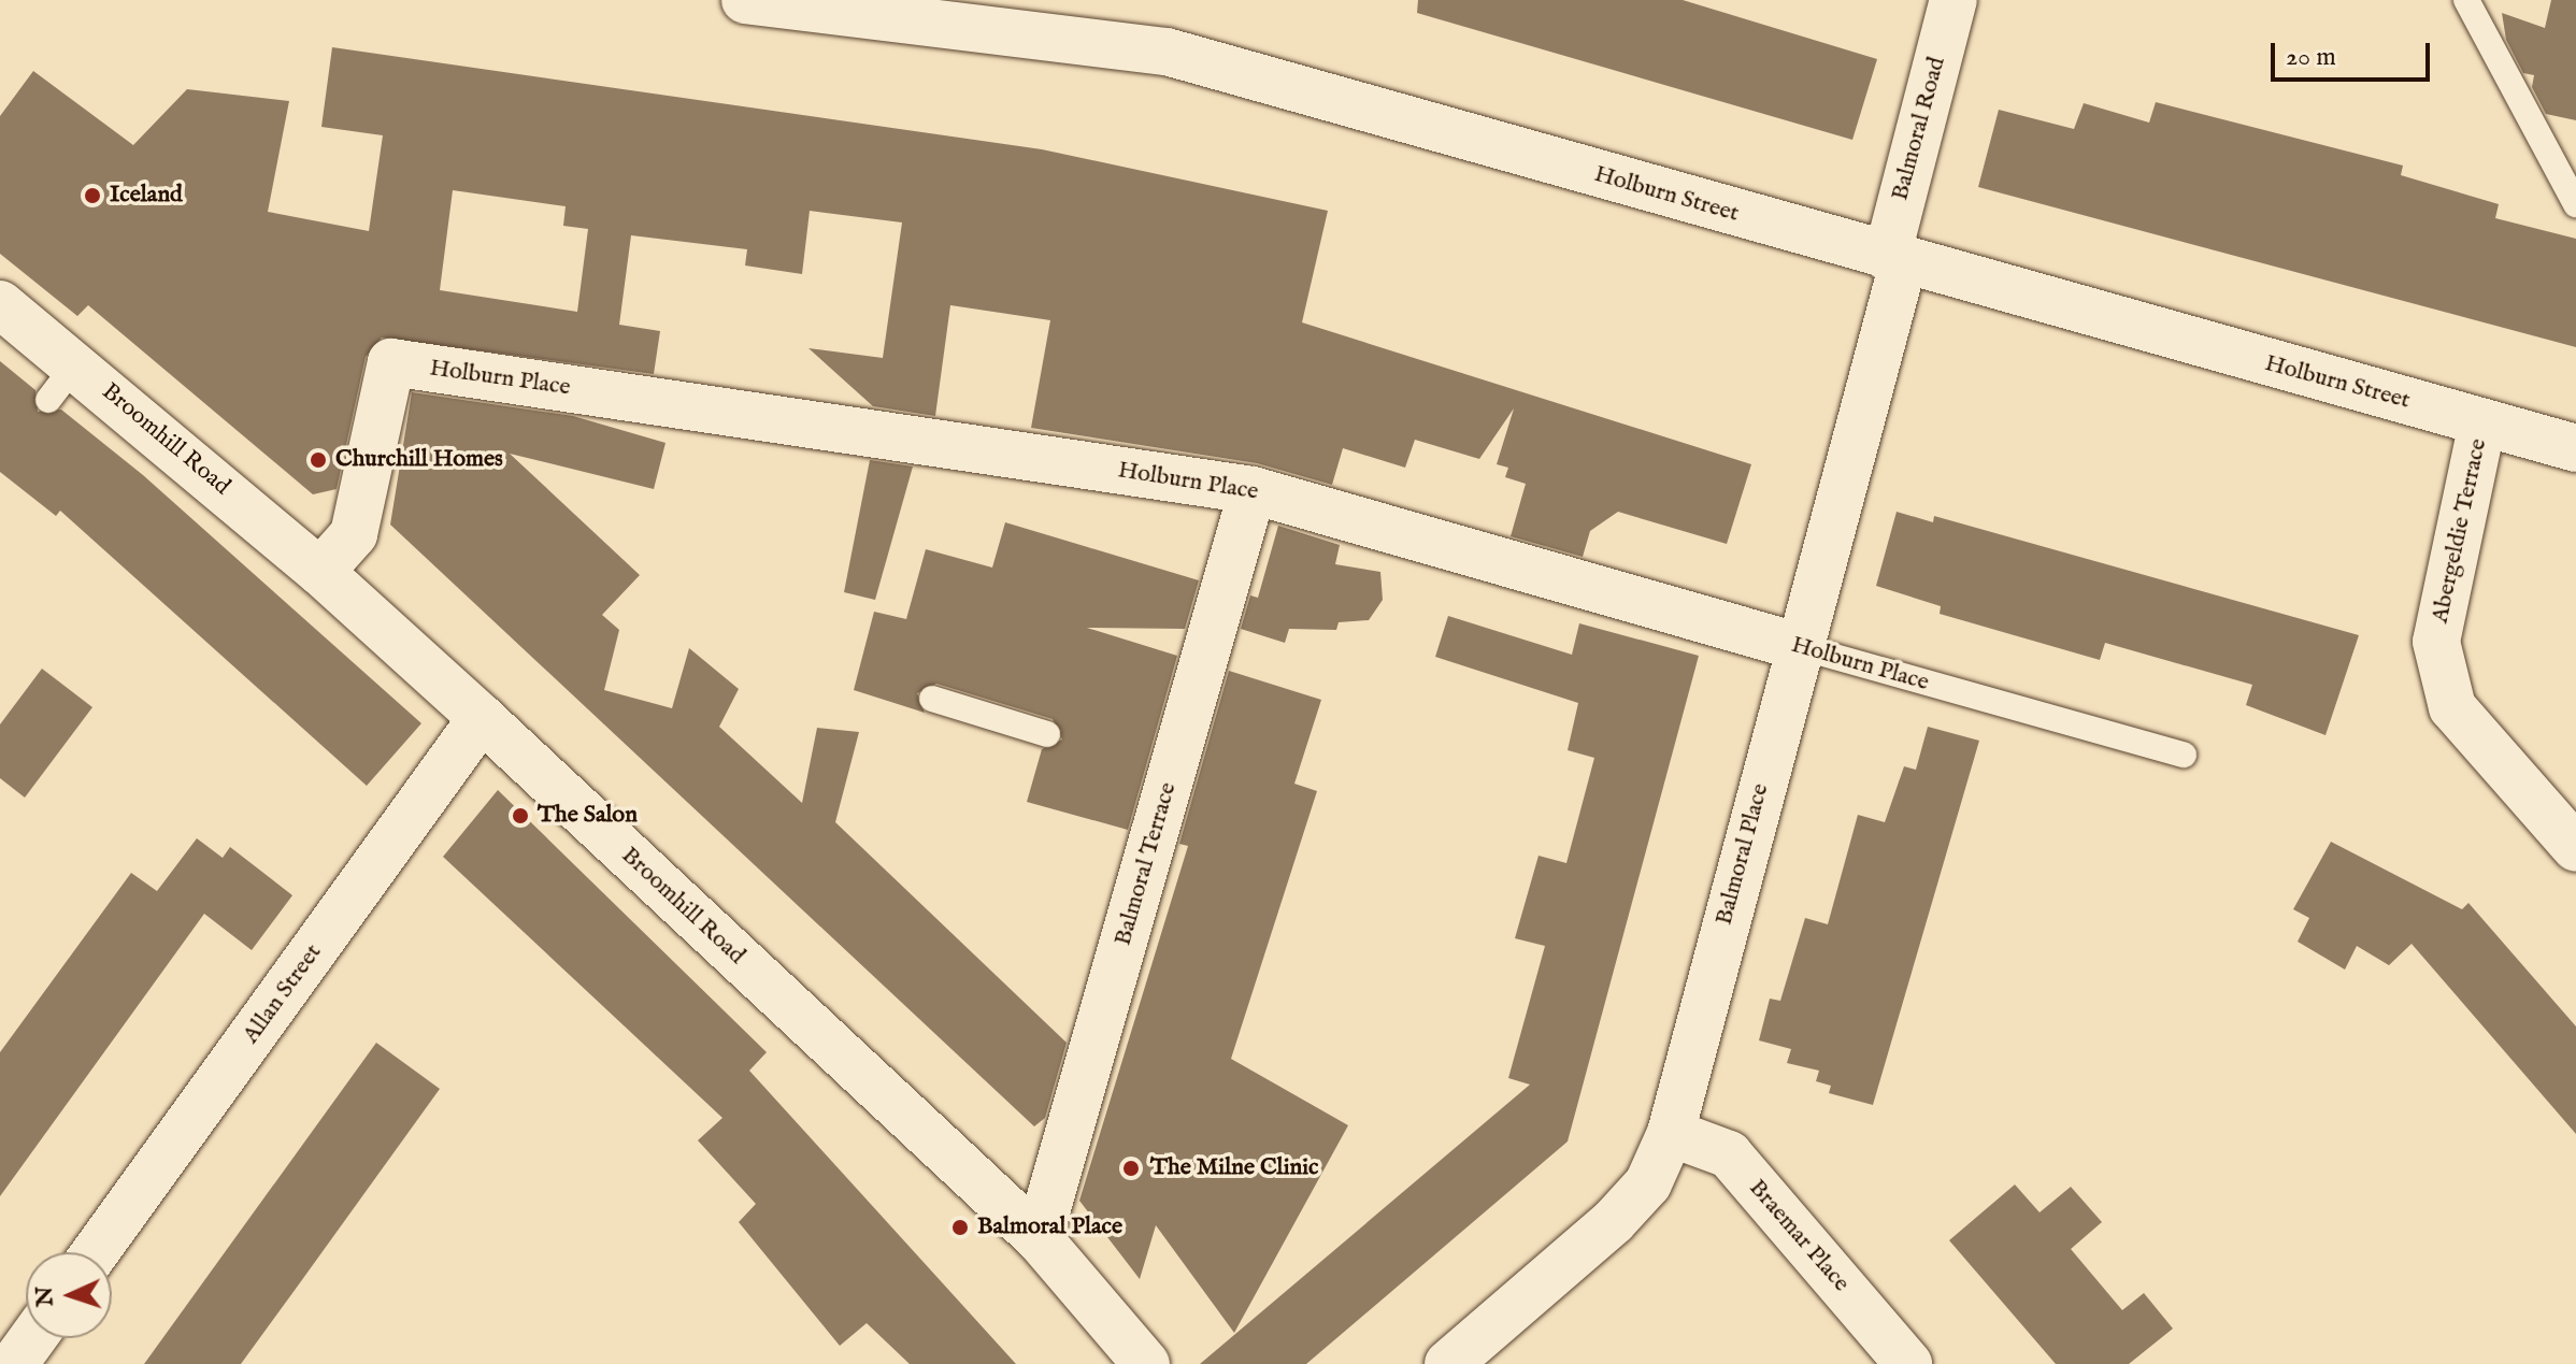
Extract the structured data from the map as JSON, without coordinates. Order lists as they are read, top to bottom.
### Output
{
  "streets": {
    "street": [
      "Balmoral Road",
      "Holburn Street",
      "Holburn Place",
      "Broomhill Road",
      "Abergeldie Terrace",
      "Balmoral Place",
      "Balmoral Terrace",
      "Allan Street",
      "Braemar Place"
    ]
  },
  "crossings": [
    ["Balmoral Road", "Holburn Street"],
    ["Balmoral Road", "Balmoral Place"],
    ["Holburn Street", "Abergeldie Terrace"],
    ["Holburn Street", "Balmoral Place"],
    ["Holburn Place", "Broomhill Road"],
    ["Holburn Place", "Balmoral Place"],
    ["Holburn Place", "Balmoral Terrace"],
    ["Broomhill Road", "Balmoral Terrace"],
    ["Broomhill Road", "Allan Street"],
    ["Balmoral Place", "Braemar Place"]
  ],
  "places": [
    "Iceland",
    "Churchill Homes",
    "The Salon",
    "The Milne Clinic",
    "Balmoral Place"
  ],
  "scale_bar": "20 m",
  "north": "left"
}
